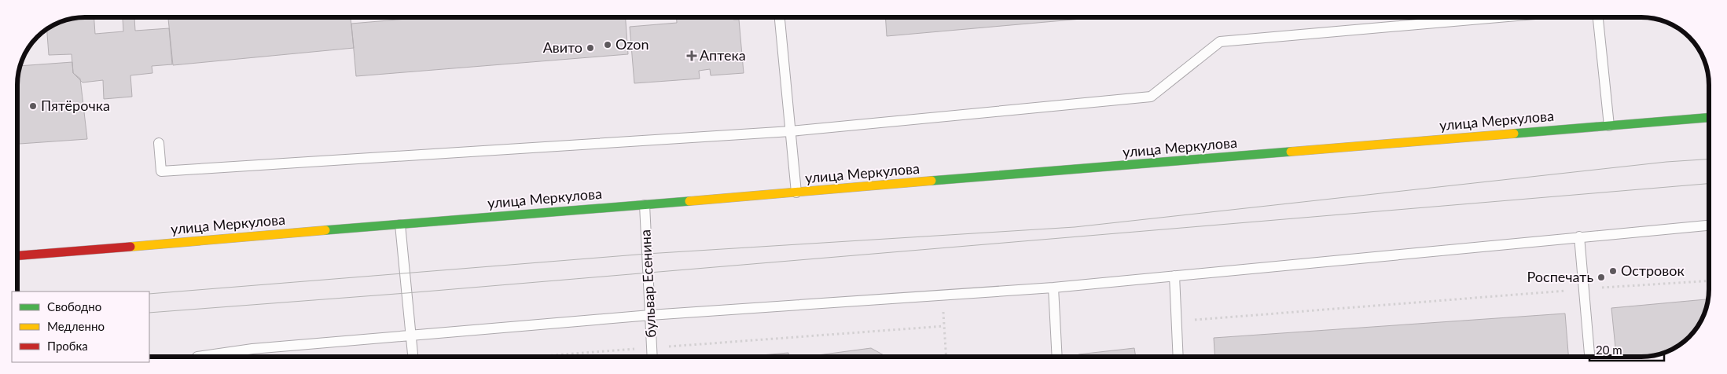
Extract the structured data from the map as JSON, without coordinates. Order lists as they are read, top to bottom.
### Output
{
  "streets": {
    "street": ["улица Меркулова"],
    "lane": ["бульвар Есенина"]
  },
  "crossings": [
    ["улица Меркулова", "бульвар Есенина"]
  ],
  "places": {
    "other": [
      "Ozon",
      "Авито",
      "Пятёрочка",
      "Островок",
      "Роспечать"
    ],
    "health": ["Аптека"]
  },
  "legend": ["Свободно", "Медленно", "Пробка"],
  "scale_bar": "20 m"
}
